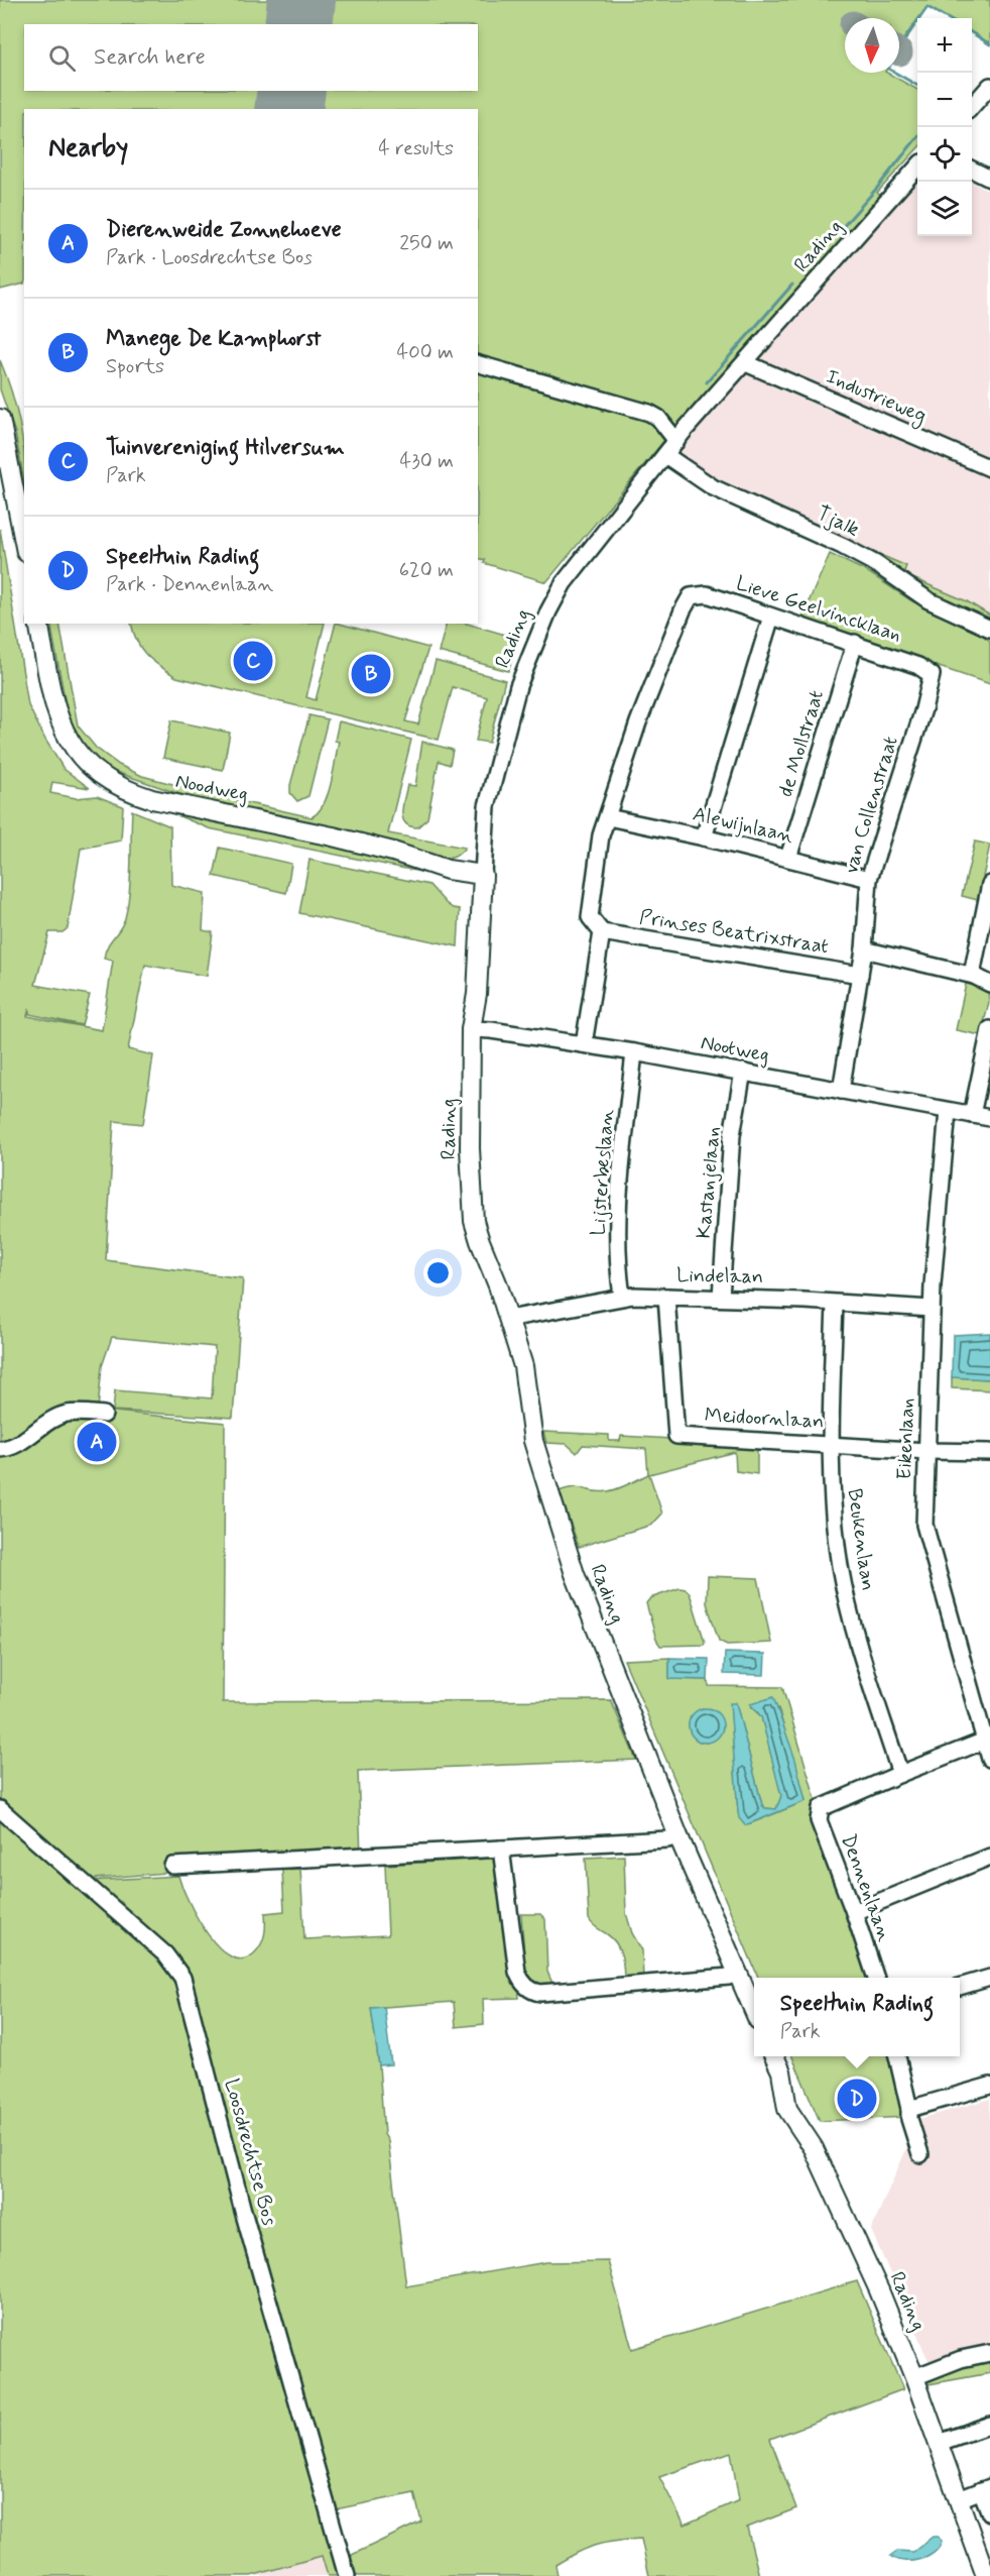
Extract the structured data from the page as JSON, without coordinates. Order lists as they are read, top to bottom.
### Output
{
  "streets": {
    "main road": ["Rading", "Noodweg"],
    "street": [
      "Industrieweg",
      "Tjalk",
      "Lieve Geelvincklaan",
      "de Mollstraat",
      "van Collenstraat",
      "Alewijnlaan",
      "Prinses Beatrixstraat",
      "Nootweg",
      "Lijsterbeslaan",
      "Kastanjelaan",
      "Lindelaan",
      "Meidoornlaan",
      "Eikenlaan",
      "Beukenlaan",
      "Dennenlaan",
      "Loosdrechtse Bos"
    ]
  },
  "crossings": [
    ["Rading", "Industrieweg"],
    ["Rading", "Tjalk"],
    ["Rading", "Noodweg"],
    ["Rading", "Nootweg"],
    ["Rading", "Lindelaan"],
    ["Lieve Geelvincklaan", "de Mollstraat"],
    ["Lieve Geelvincklaan", "van Collenstraat"],
    ["Lieve Geelvincklaan", "Alewijnlaan"],
    ["de Mollstraat", "Alewijnlaan"],
    ["van Collenstraat", "Alewijnlaan"],
    ["van Collenstraat", "Prinses Beatrixstraat"],
    ["van Collenstraat", "Nootweg"],
    ["Nootweg", "Lijsterbeslaan"],
    ["Nootweg", "Kastanjelaan"],
    ["Nootweg", "Eikenlaan"],
    ["Lijsterbeslaan", "Lindelaan"],
    ["Kastanjelaan", "Lindelaan"],
    ["Lindelaan", "Meidoornlaan"],
    ["Lindelaan", "Eikenlaan"],
    ["Lindelaan", "Beukenlaan"],
    ["Meidoornlaan", "Eikenlaan"],
    ["Meidoornlaan", "Beukenlaan"],
    ["Beukenlaan", "Dennenlaan"]
  ],
  "north": "bottom",
  "page": {
    "map_buttons": ["+", "−"],
    "search": "Search here",
    "heading": ["Nearby", "4 results"],
    "list": [
      {
        "mark": "A",
        "name": "Dierenweide Zonnehoeve",
        "note": "Park · Loosdrechtse Bos",
        "value": "250 m"
      },
      {
        "mark": "B",
        "name": "Manege De Kamphorst",
        "note": "Sports",
        "value": "400 m"
      },
      {
        "mark": "C",
        "name": "Tuinvereniging Hilversum",
        "note": "Park",
        "value": "430 m"
      },
      {
        "mark": "D",
        "name": "Speeltuin Rading",
        "note": "Park · Dennenlaan",
        "value": "620 m"
      }
    ],
    "pins": [
      "C",
      "B",
      "A",
      "D"
    ],
    "popup": ["Speeltuin Rading", "Park"]
  }
}
